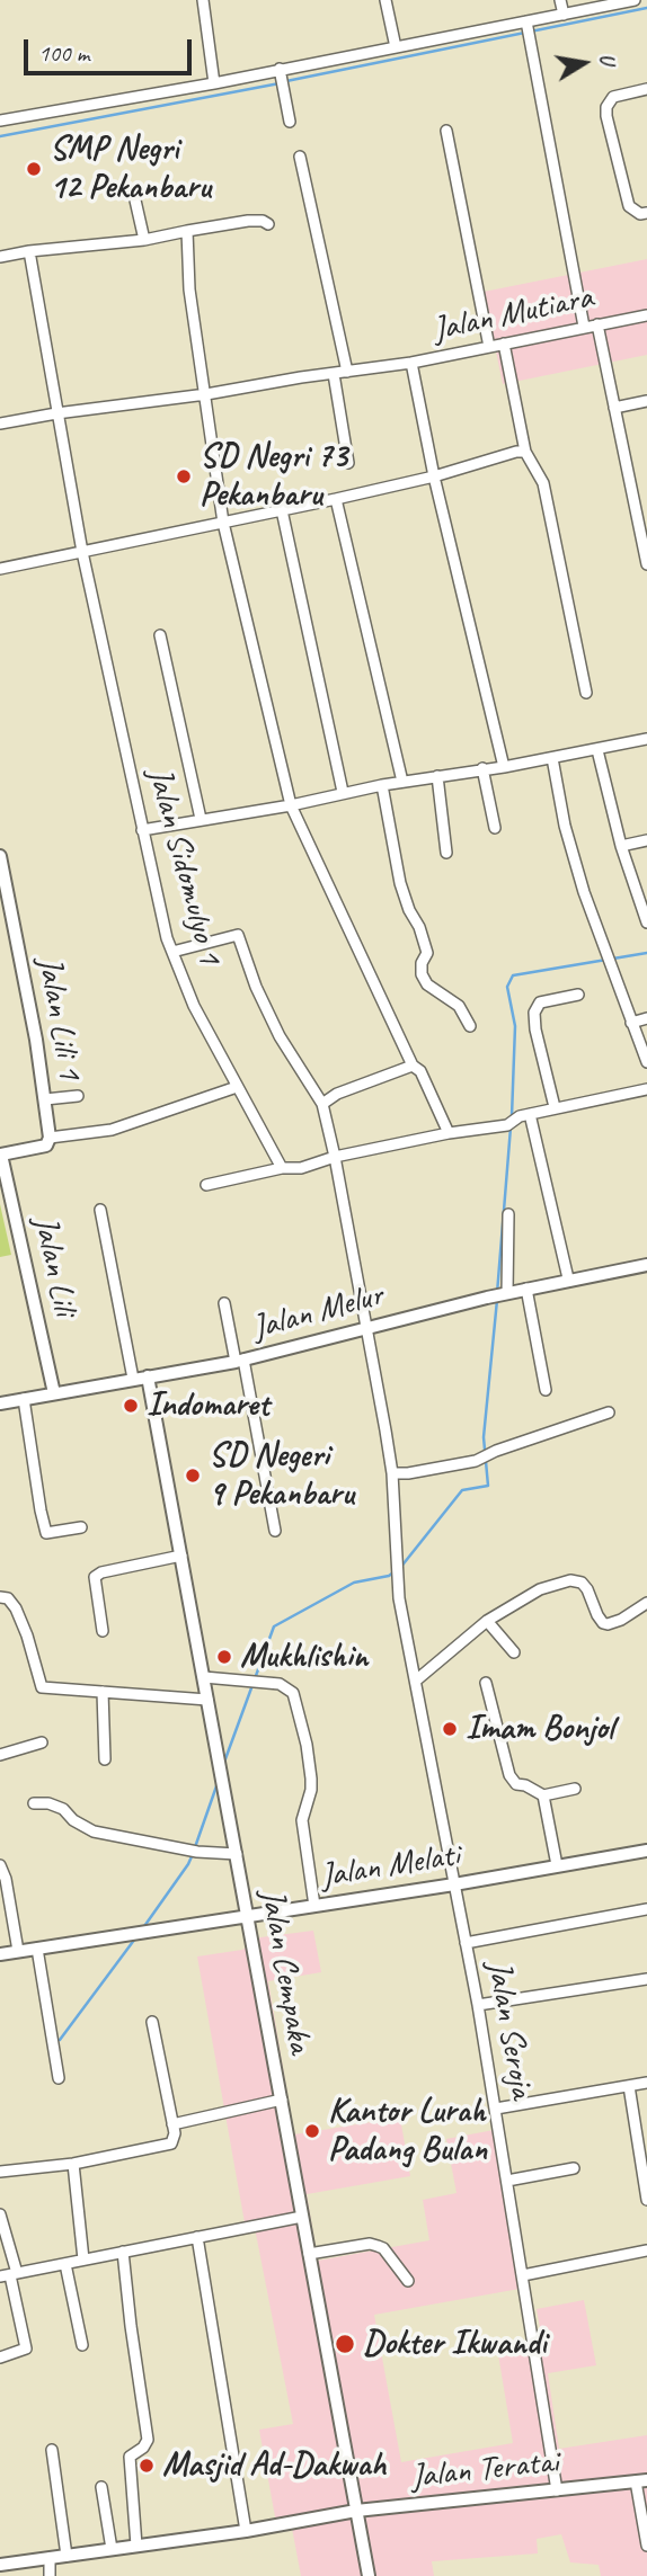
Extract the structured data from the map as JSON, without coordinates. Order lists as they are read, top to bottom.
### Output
{
  "streets": {
    "street": [
      "Jalan Mutiara",
      "Jalan Sidomulyo 1",
      "Jalan Lili 1",
      "Jalan Lili",
      "Jalan Melur",
      "Jalan Melati",
      "Jalan Cempaka",
      "Jalan Seroja",
      "Jalan Teratai"
    ]
  },
  "crossings": [
    ["Jalan Lili", "Jalan Melur"],
    ["Jalan Melur", "Jalan Cempaka"],
    ["Jalan Melati", "Jalan Cempaka"],
    ["Jalan Melati", "Jalan Seroja"],
    ["Jalan Cempaka", "Jalan Teratai"],
    ["Jalan Seroja", "Jalan Teratai"]
  ],
  "places": [
    "SMP Negri 12 Pekanbaru",
    "SD Negri 73 Pekanbaru",
    "Indomaret",
    "SD Negeri 9 Pekanbaru",
    "Mukhlishin",
    "Imam Bonjol",
    "Kantor Lurah Padang Bulan",
    "Dokter Ikwandi",
    "Masjid Ad-Dakwah"
  ],
  "scale_bar": "100 m",
  "north": "right"
}
